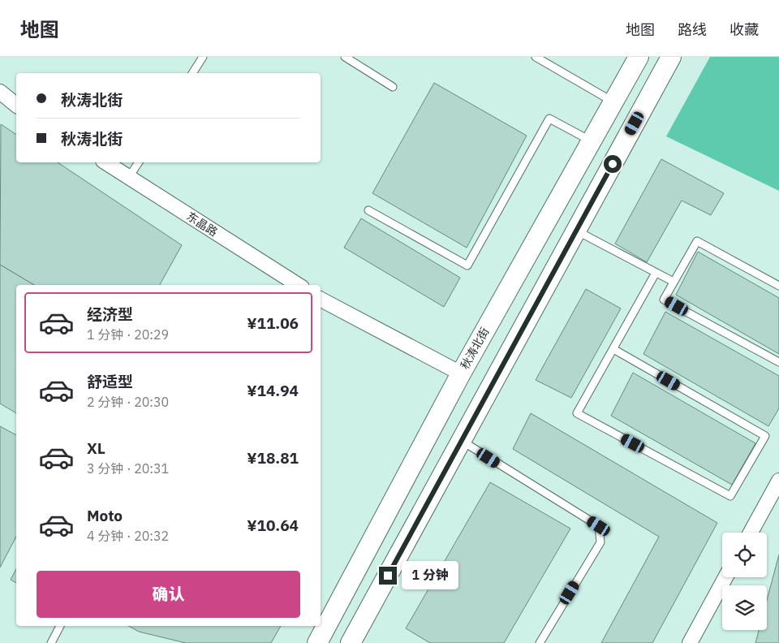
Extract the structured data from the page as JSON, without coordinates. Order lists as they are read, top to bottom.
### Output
{
  "streets": {
    "main road": ["秋涛北街"],
    "street": ["东晶路"]
  },
  "page": {
    "header": "地图",
    "nav": ["地图", "路线", "收藏"],
    "banner": ["秋涛北街", "秋涛北街"],
    "list": [
      {
        "name": "经济型",
        "note": "1 分钟 · 20:29",
        "value": "¥11.06"
      },
      {
        "name": "舒适型",
        "note": "2 分钟 · 20:30",
        "value": "¥14.94"
      },
      {
        "name": "XL",
        "note": "3 分钟 · 20:31",
        "value": "¥18.81"
      },
      {
        "name": "Moto",
        "note": "4 分钟 · 20:32",
        "value": "¥10.64"
      }
    ],
    "bubble": "1 分钟",
    "buttons": "确认"
  }
}
